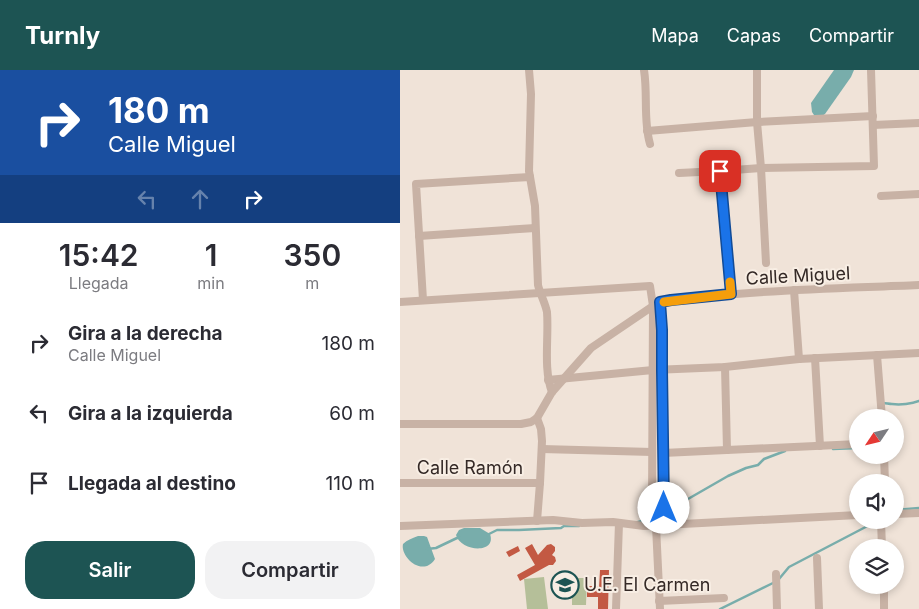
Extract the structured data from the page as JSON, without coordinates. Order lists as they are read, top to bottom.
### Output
{
  "streets": {
    "street": ["Calle Miguel", "Calle Ramón"]
  },
  "places": {
    "school or university": ["U.E. El Carmen"]
  },
  "north": "bottom left",
  "page": {
    "header": "Turnly",
    "nav": ["Mapa", "Capas", "Compartir"],
    "turn": ["180 m", "Calle Miguel"],
    "eta": [
      "15:42",
      "Llegada",
      "1",
      "min",
      "350",
      "m"
    ],
    "list": [
      {
        "name": "Gira a la derecha",
        "note": "Calle Miguel",
        "value": "180 m"
      },
      {
        "name": "Gira a la izquierda",
        "value": "60 m"
      },
      {
        "name": "Llegada al destino",
        "value": "110 m"
      }
    ],
    "buttons": ["Salir", "Compartir"]
  }
}
